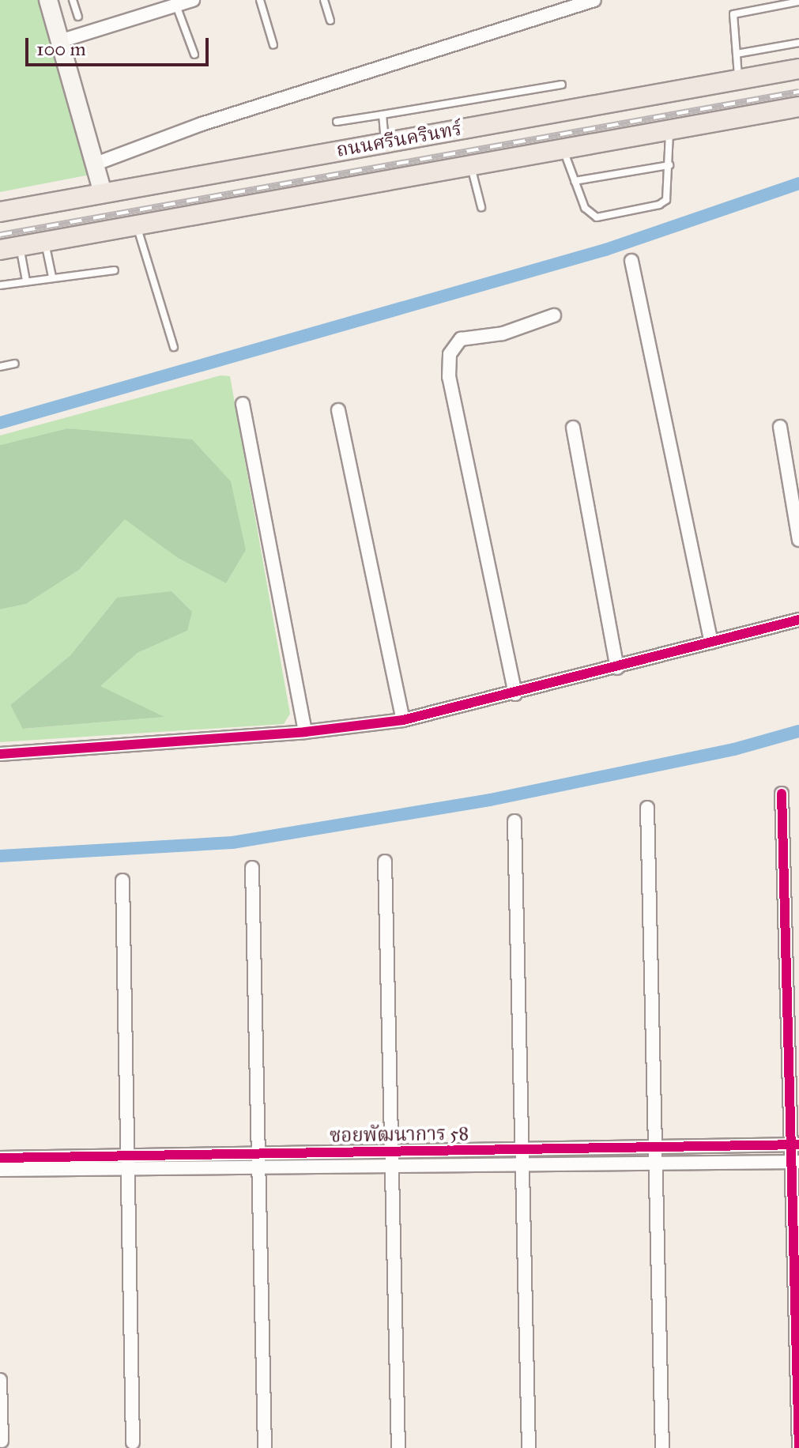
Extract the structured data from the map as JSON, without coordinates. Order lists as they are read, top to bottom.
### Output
{
  "streets": {
    "main road": ["ถนนศรีนครินทร์"],
    "street": ["ซอยพัฒนาการ 58"]
  },
  "scale_bar": "100 m"
}
